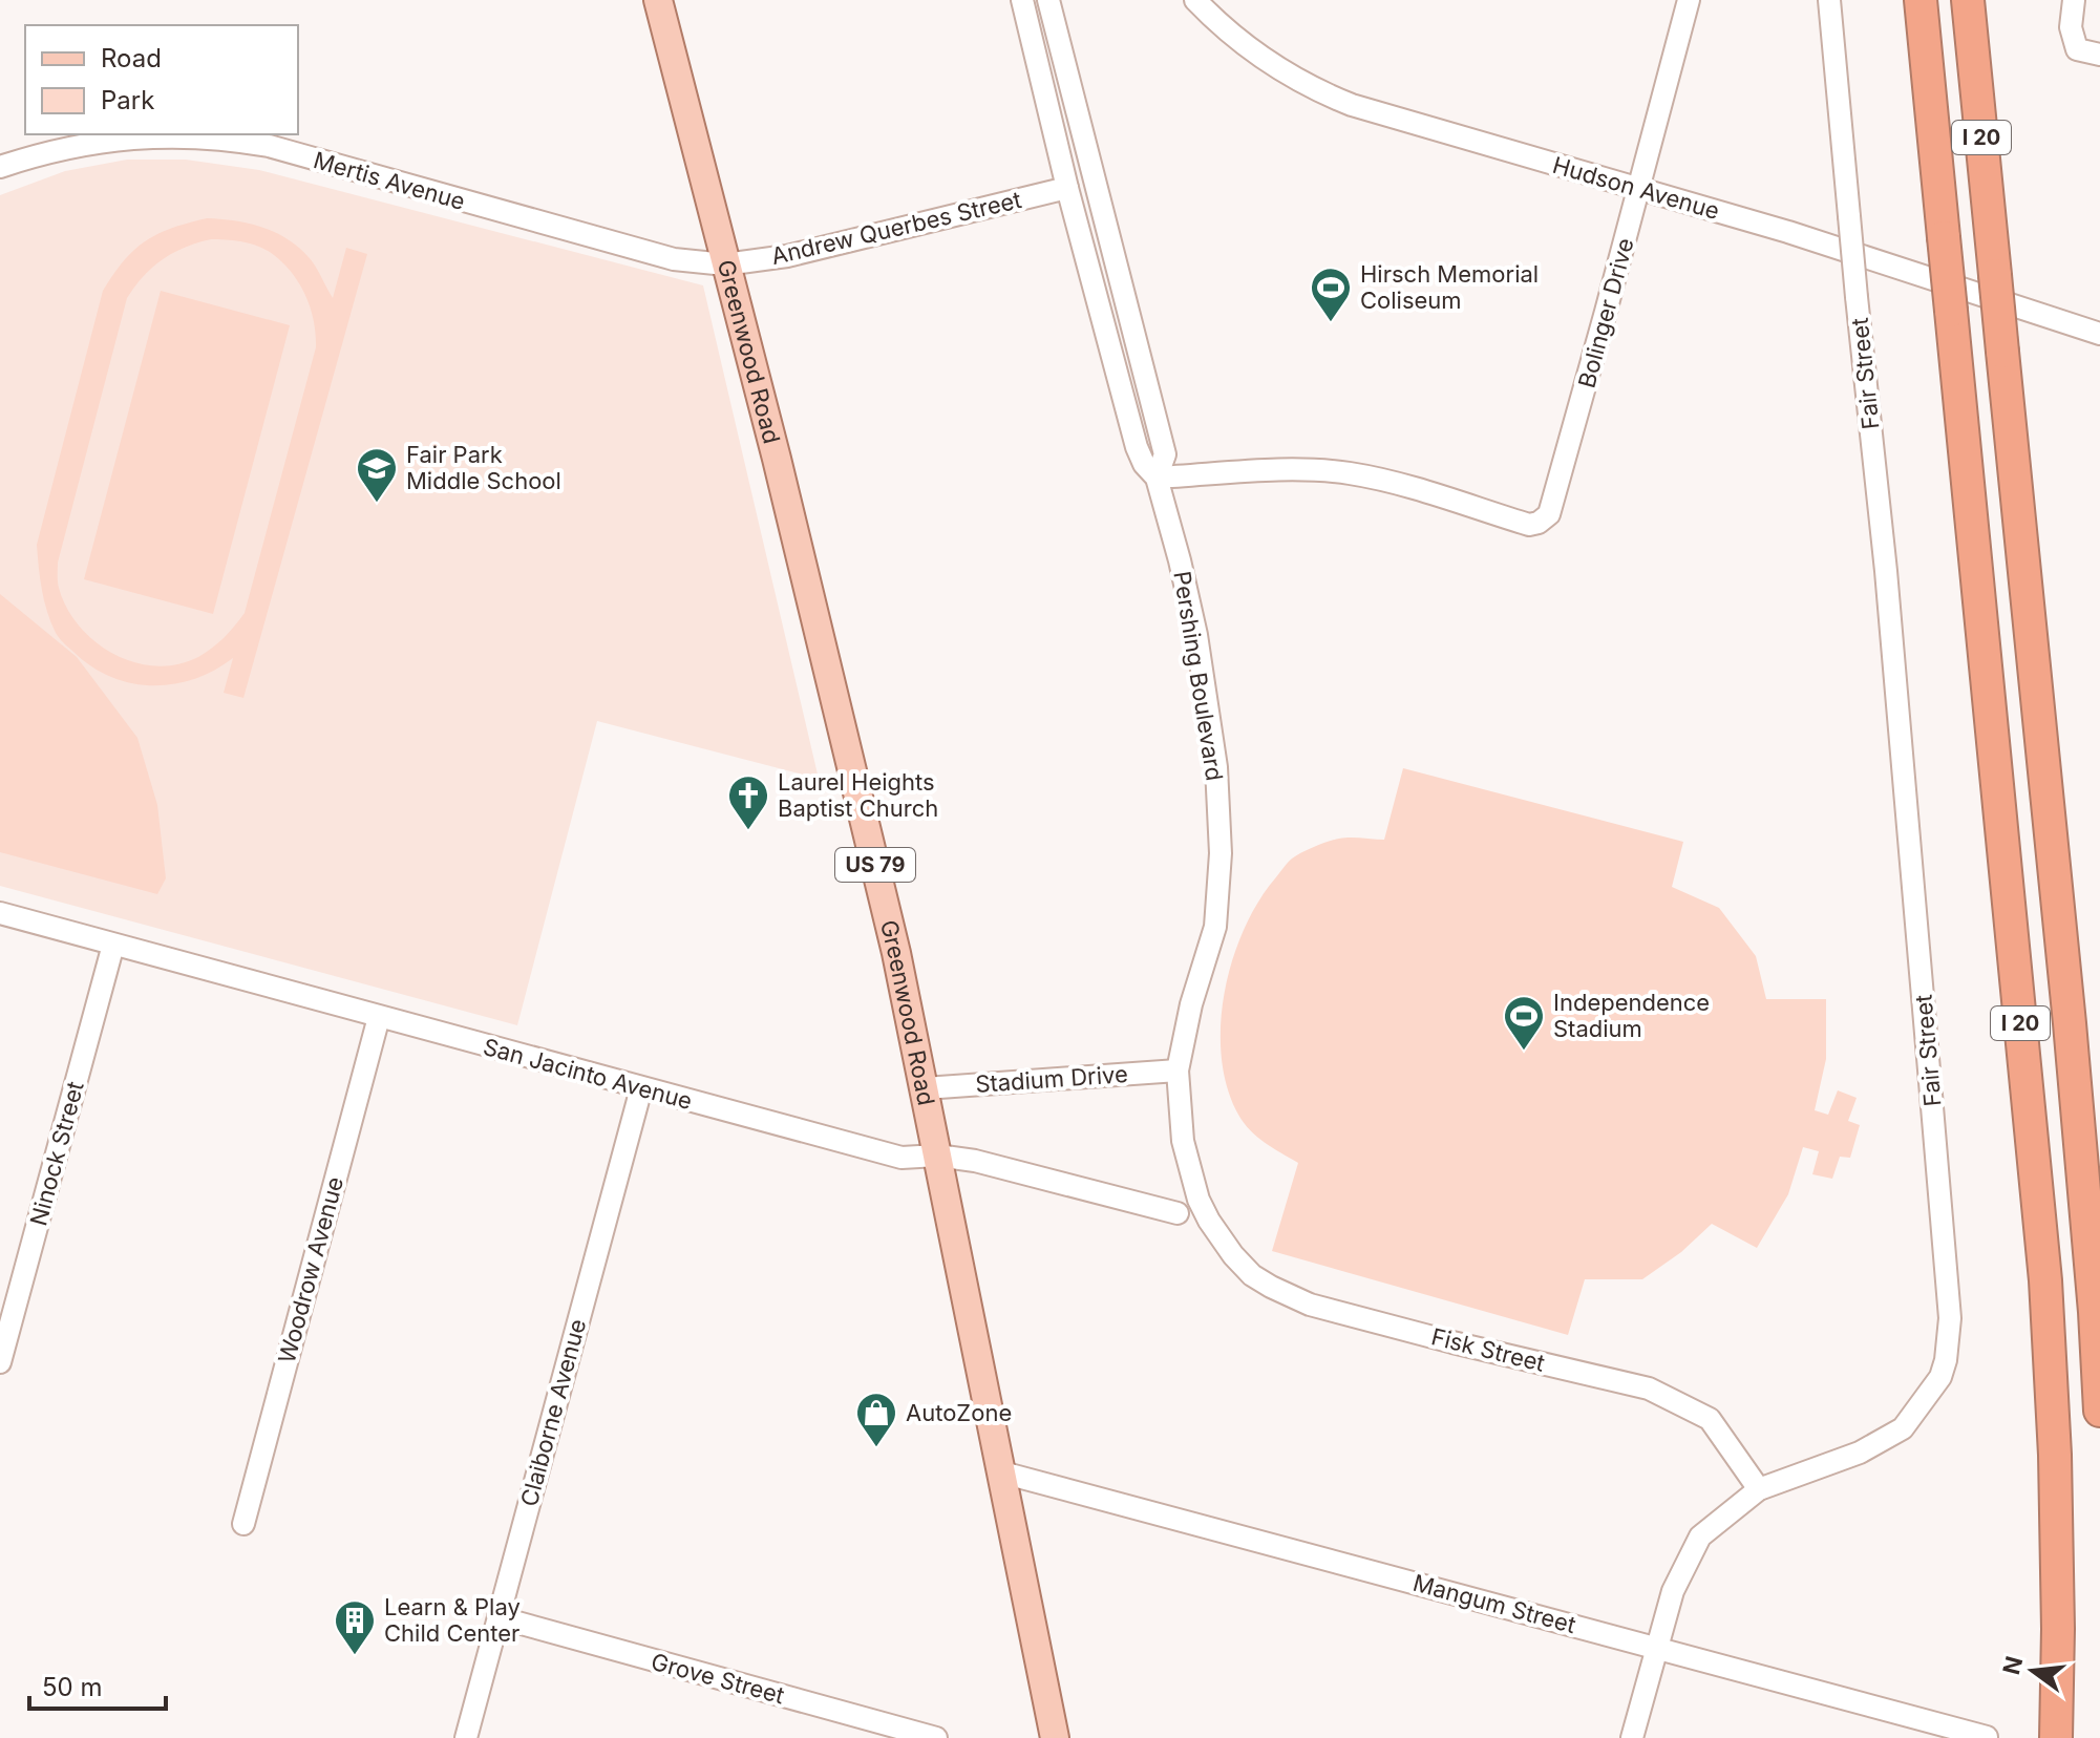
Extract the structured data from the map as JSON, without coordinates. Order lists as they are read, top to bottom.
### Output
{
  "streets": {
    "highway": ["I 20"],
    "main road": ["Greenwood Road", "US 79"],
    "street": [
      "Mertis Avenue",
      "Hudson Avenue",
      "Andrew Querbes Street",
      "Bolinger Drive",
      "Fair Street",
      "Pershing Boulevard",
      "San Jacinto Avenue",
      "Stadium Drive",
      "Ninock Street",
      "Woodrow Avenue",
      "Fisk Street",
      "Claiborne Avenue",
      "Mangum Street",
      "Grove Street"
    ]
  },
  "crossings": [
    ["Mertis Avenue", "Andrew Querbes Street"],
    ["Mertis Avenue", "Greenwood Road"],
    ["Hudson Avenue", "Bolinger Drive"],
    ["Andrew Querbes Street", "Greenwood Road"],
    ["Andrew Querbes Street", "Pershing Boulevard"],
    ["Bolinger Drive", "Pershing Boulevard"],
    ["Greenwood Road", "San Jacinto Avenue"],
    ["Greenwood Road", "Stadium Drive"],
    ["Greenwood Road", "Mangum Street"],
    ["Fair Street", "Fisk Street"],
    ["Fair Street", "Mangum Street"],
    ["Pershing Boulevard", "Stadium Drive"],
    ["Pershing Boulevard", "Fisk Street"],
    ["San Jacinto Avenue", "Ninock Street"],
    ["San Jacinto Avenue", "Woodrow Avenue"],
    ["San Jacinto Avenue", "Claiborne Avenue"],
    ["Claiborne Avenue", "Grove Street"]
  ],
  "places": {
    "sports": ["Hirsch Memorial Coliseum", "Independence Stadium"],
    "school or university": ["Fair Park Middle School"],
    "church": ["Laurel Heights Baptist Church"],
    "shop": ["AutoZone"],
    "building": ["Learn & Play Child Center"]
  },
  "legend": ["Road", "Park"],
  "scale_bar": "50 m",
  "north": "left"
}
